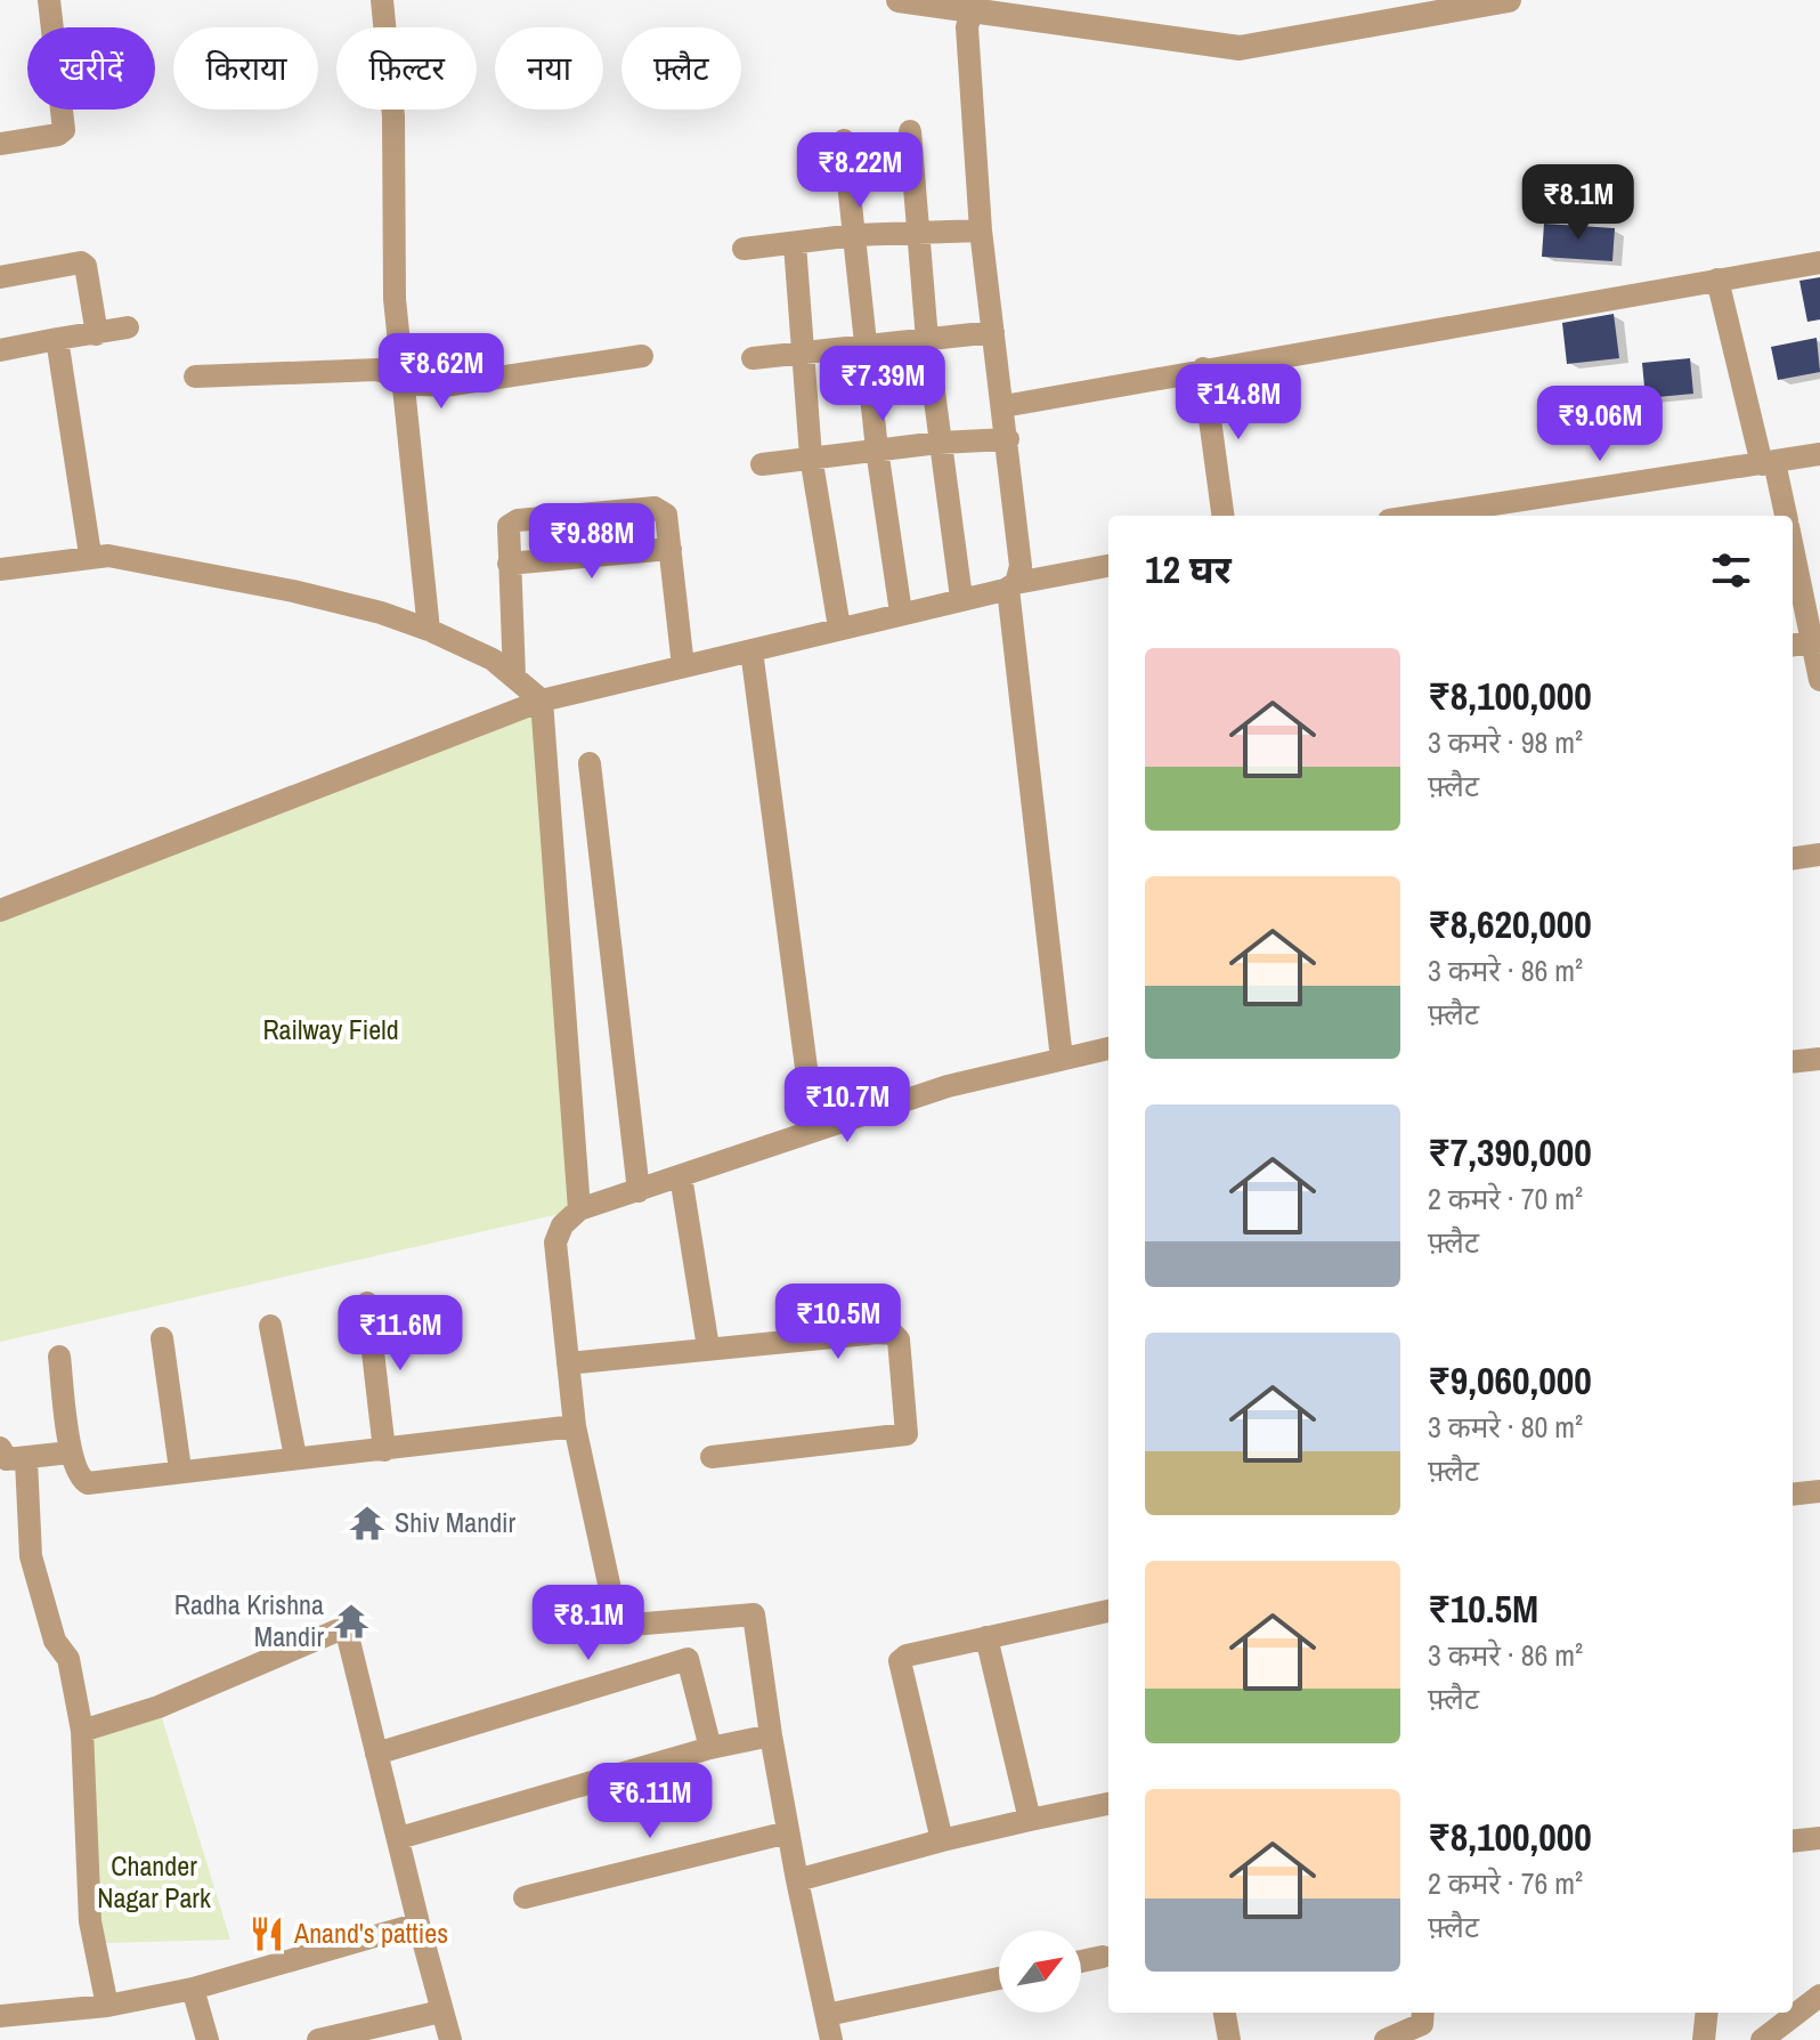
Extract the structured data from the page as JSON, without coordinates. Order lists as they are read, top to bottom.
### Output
{
  "parks": ["Railway Field", "Chander Nagar Park"],
  "places": {
    "temple": ["Shiv Mandir", "Radha Krishna Mandir"],
    "restaurant": ["Anand's patties"]
  },
  "north": "top right",
  "page": {
    "chip": [
      "खरीदें",
      "किराया",
      "फ़िल्टर",
      "नया",
      "फ़्लैट"
    ],
    "price": [
      "₹8.22M",
      "₹8.1M",
      "₹8.62M",
      "₹7.39M",
      "₹14.8M",
      "₹9.06M",
      "₹9.88M",
      "₹10.7M",
      "₹10.5M",
      "₹11.6M",
      "₹8.1M",
      "₹6.11M"
    ],
    "heading": "12 घर",
    "list": [
      {
        "name": "₹8,100,000",
        "note": "3 कमरे · 98 m² · फ़्लैट"
      },
      {
        "name": "₹8,620,000",
        "note": "3 कमरे · 86 m² · फ़्लैट"
      },
      {
        "name": "₹7,390,000",
        "note": "2 कमरे · 70 m² · फ़्लैट"
      },
      {
        "name": "₹9,060,000",
        "note": "3 कमरे · 80 m² · फ़्लैट"
      },
      {
        "name": "₹10.5M",
        "note": "3 कमरे · 86 m² · फ़्लैट"
      },
      {
        "name": "₹8,100,000",
        "note": "2 कमरे · 76 m² · फ़्लैट"
      }
    ]
  }
}
